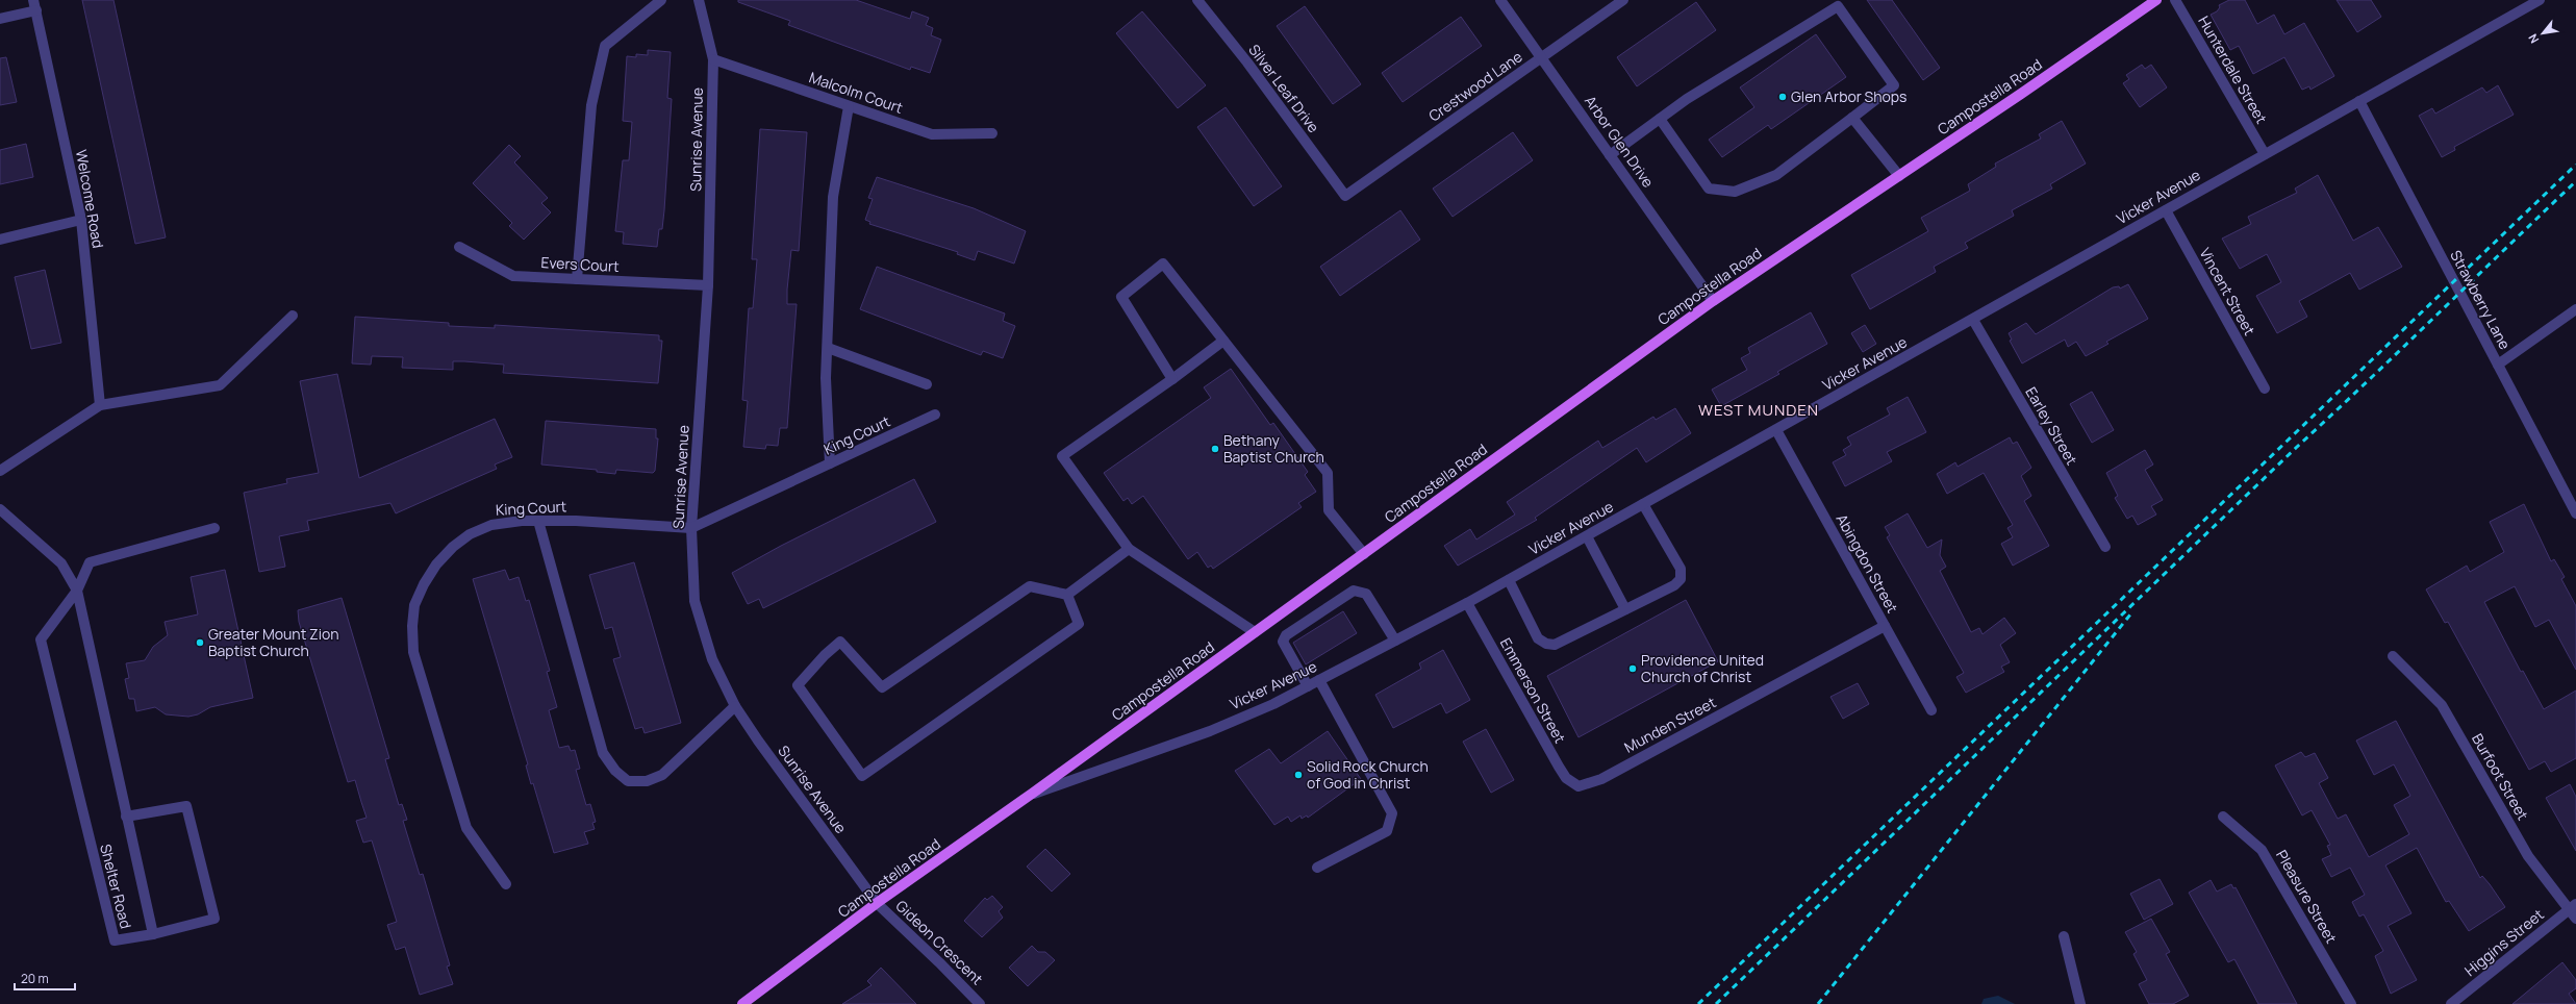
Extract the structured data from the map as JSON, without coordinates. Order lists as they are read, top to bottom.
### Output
{
  "streets": {
    "main road": ["Campostella Road"],
    "street": [
      "Hunterdale Street",
      "Crestwood Lane",
      "Silver Leaf Drive",
      "Malcolm Court",
      "Sunrise Avenue",
      "Arbor Glen Drive",
      "Vicker Avenue",
      "Welcome Road",
      "Evers Court",
      "Vincent Street",
      "Strawberry Lane",
      "Earley Street",
      "King Court",
      "Abingdon Street",
      "Emmerson Street",
      "Munden Street",
      "Burfoot Street",
      "Shelter Road",
      "Pleasure Street",
      "Gideon Crescent",
      "Higgins Street"
    ]
  },
  "crossings": [
    ["Hunterdale Street", "Vicker Avenue"],
    ["Crestwood Lane", "Silver Leaf Drive"],
    ["Crestwood Lane", "Arbor Glen Drive"],
    ["Malcolm Court", "Sunrise Avenue"],
    ["Campostella Road", "Sunrise Avenue"],
    ["Campostella Road", "Arbor Glen Drive"],
    ["Campostella Road", "Vicker Avenue"],
    ["Campostella Road", "Gideon Crescent"],
    ["Sunrise Avenue", "Evers Court"],
    ["Sunrise Avenue", "King Court"],
    ["Sunrise Avenue", "Gideon Crescent"],
    ["Vicker Avenue", "Vincent Street"],
    ["Vicker Avenue", "Strawberry Lane"],
    ["Vicker Avenue", "Earley Street"],
    ["Vicker Avenue", "Abingdon Street"],
    ["Vicker Avenue", "Emmerson Street"],
    ["Abingdon Street", "Munden Street"],
    ["Emmerson Street", "Munden Street"],
    ["Burfoot Street", "Higgins Street"]
  ],
  "districts": ["WEST MUNDEN"],
  "places": [
    "Glen Arbor Shops",
    "Bethany Baptist Church",
    "Greater Mount Zion Baptist Church",
    "Providence United Church of Christ",
    "Solid Rock Church of God in Christ"
  ],
  "scale_bar": "20 m",
  "north": "bottom left"
}
